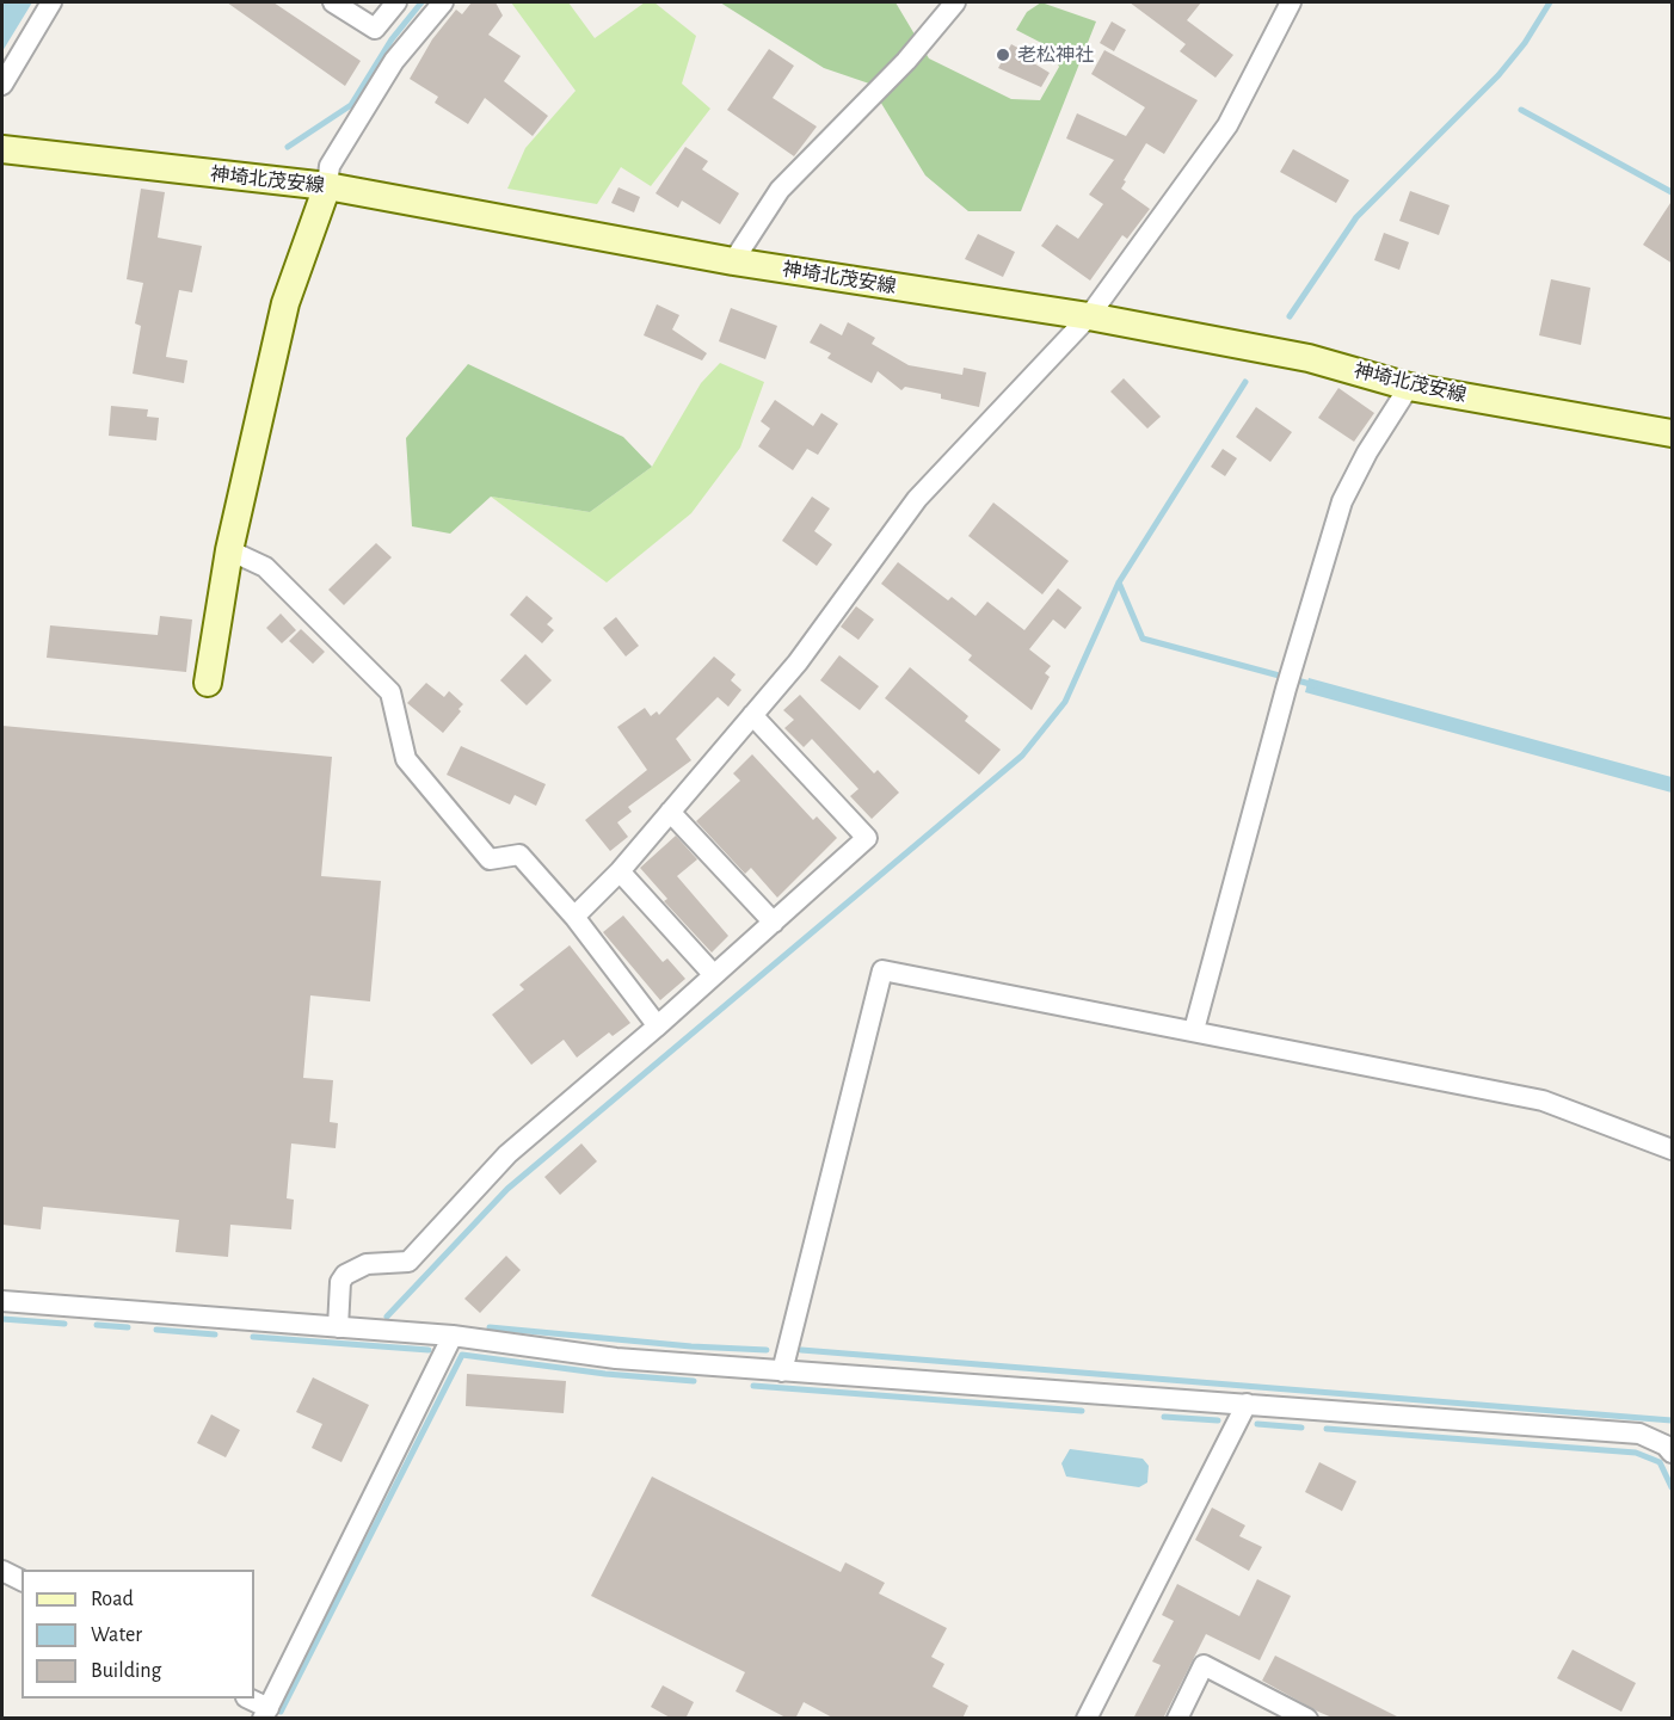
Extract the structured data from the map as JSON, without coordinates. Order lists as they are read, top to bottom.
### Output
{
  "streets": {
    "main road": ["神埼北茂安線"]
  },
  "places": ["老松神社"],
  "legend": ["Road", "Water", "Building"]
}
